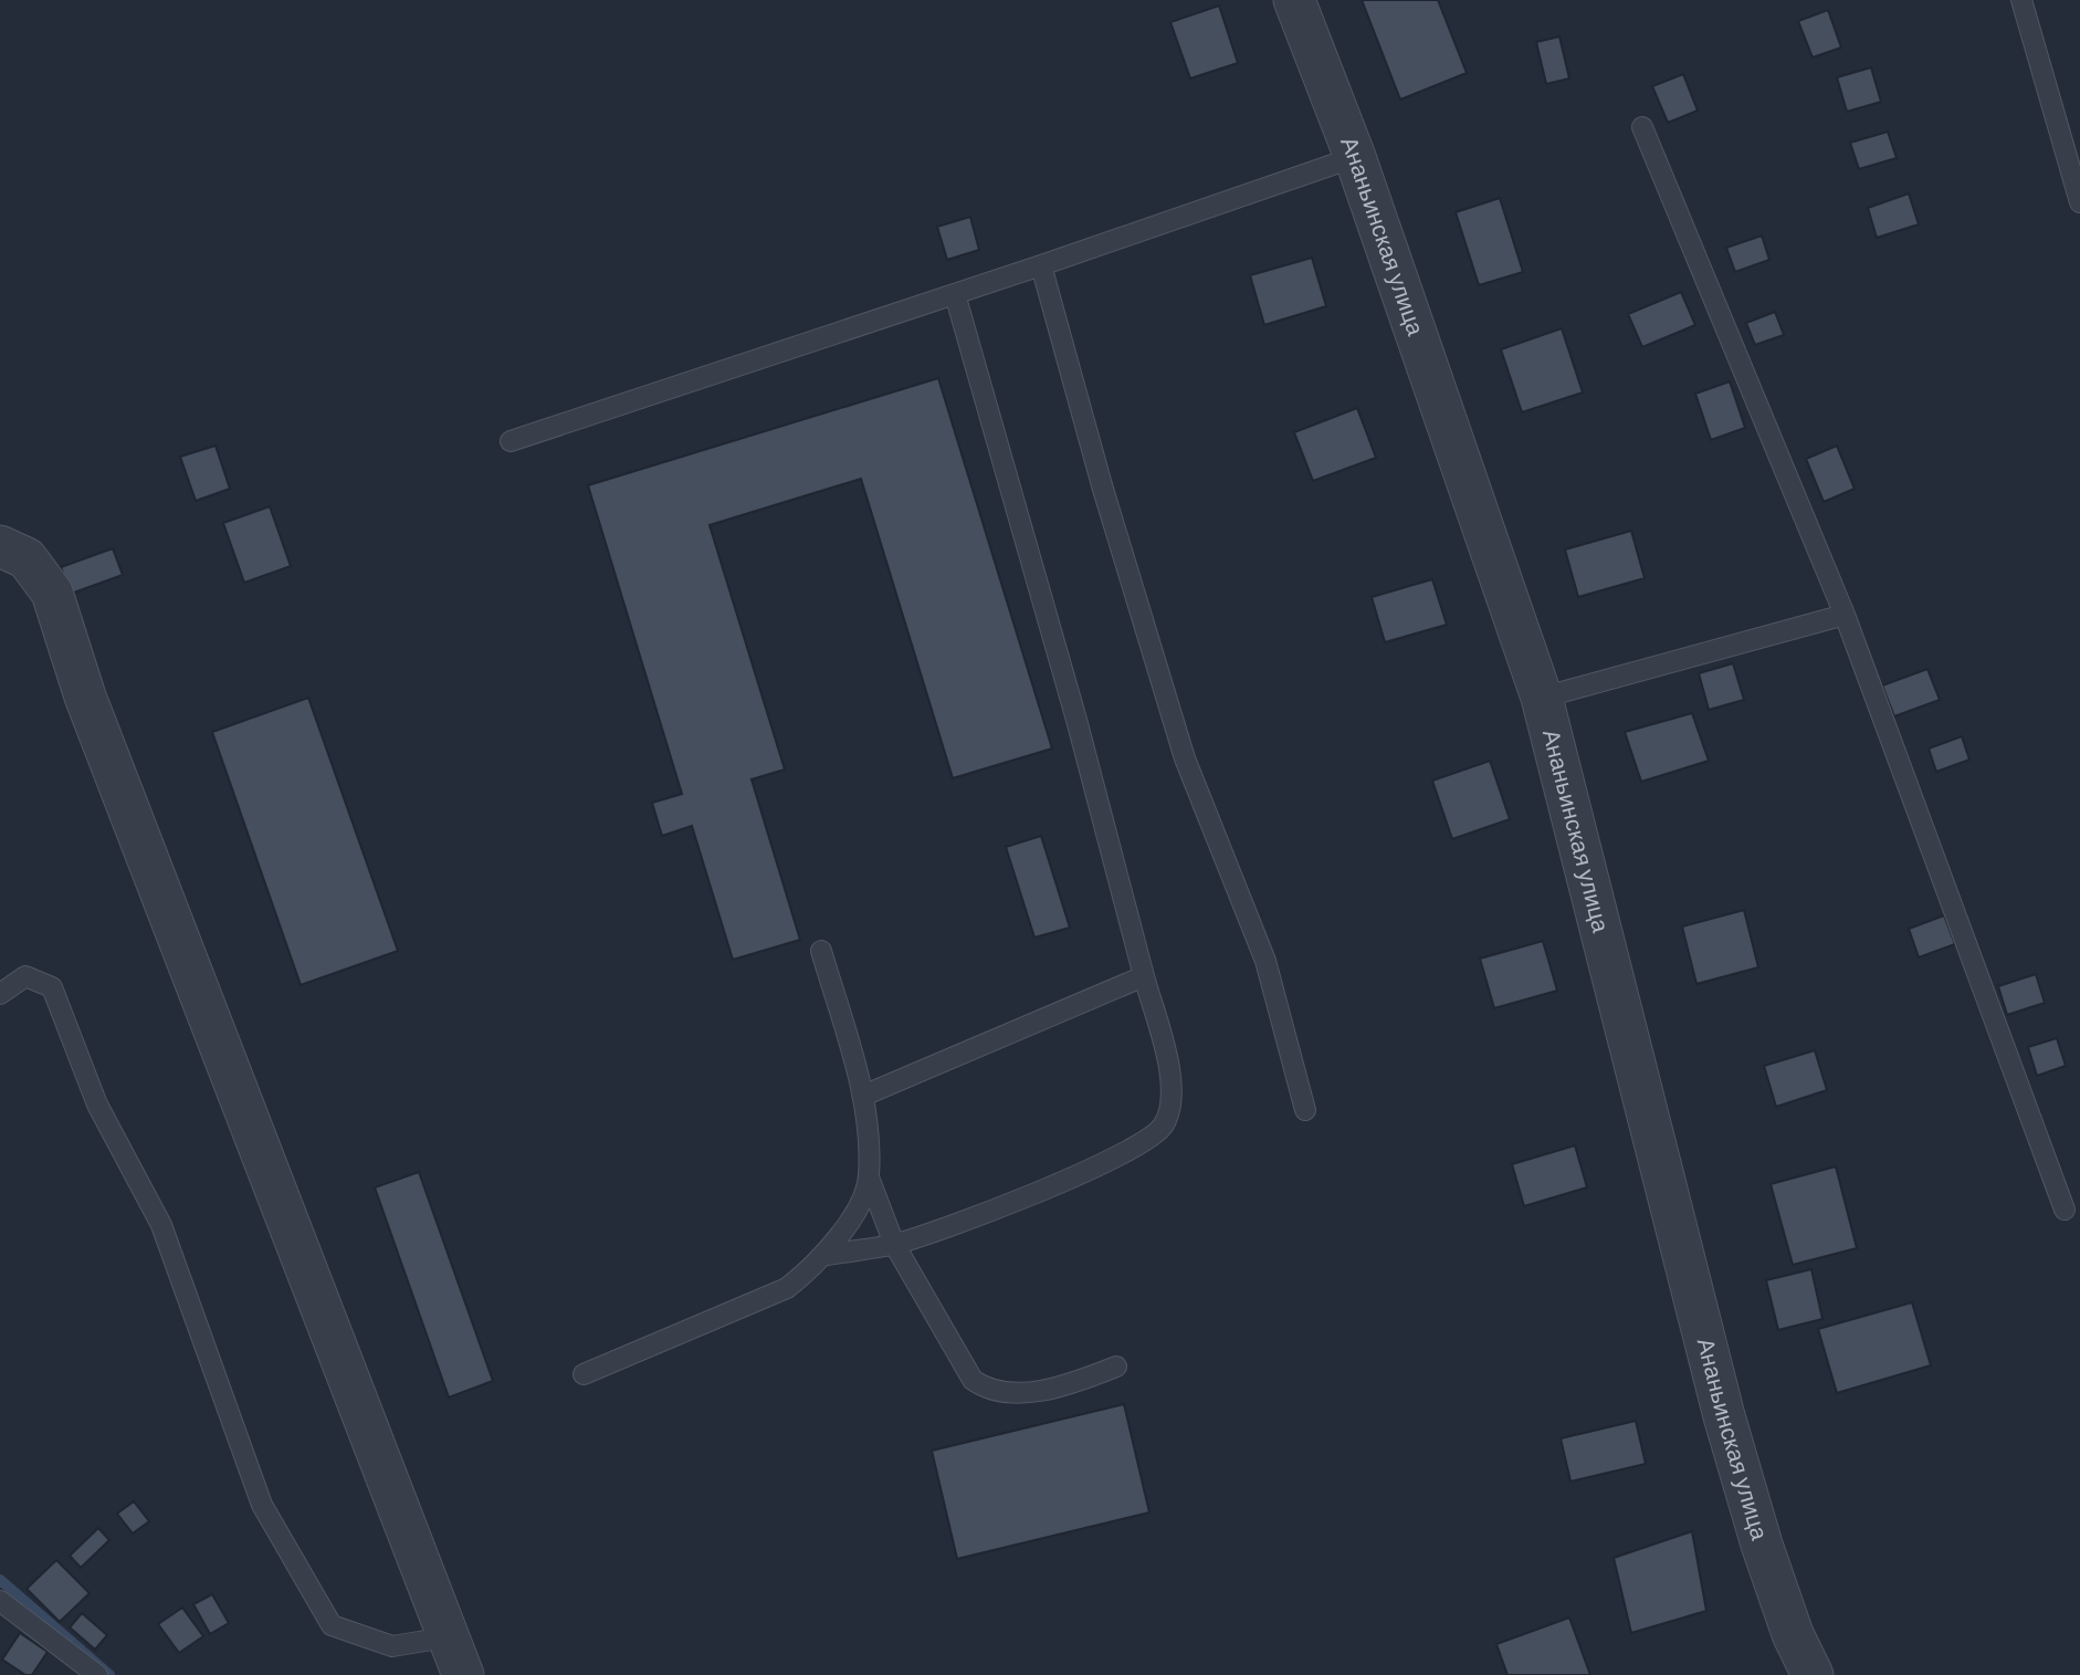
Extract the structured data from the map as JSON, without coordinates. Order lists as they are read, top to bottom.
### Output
{
  "streets": {
    "street": ["Ананьинская улица"]
  }
}
